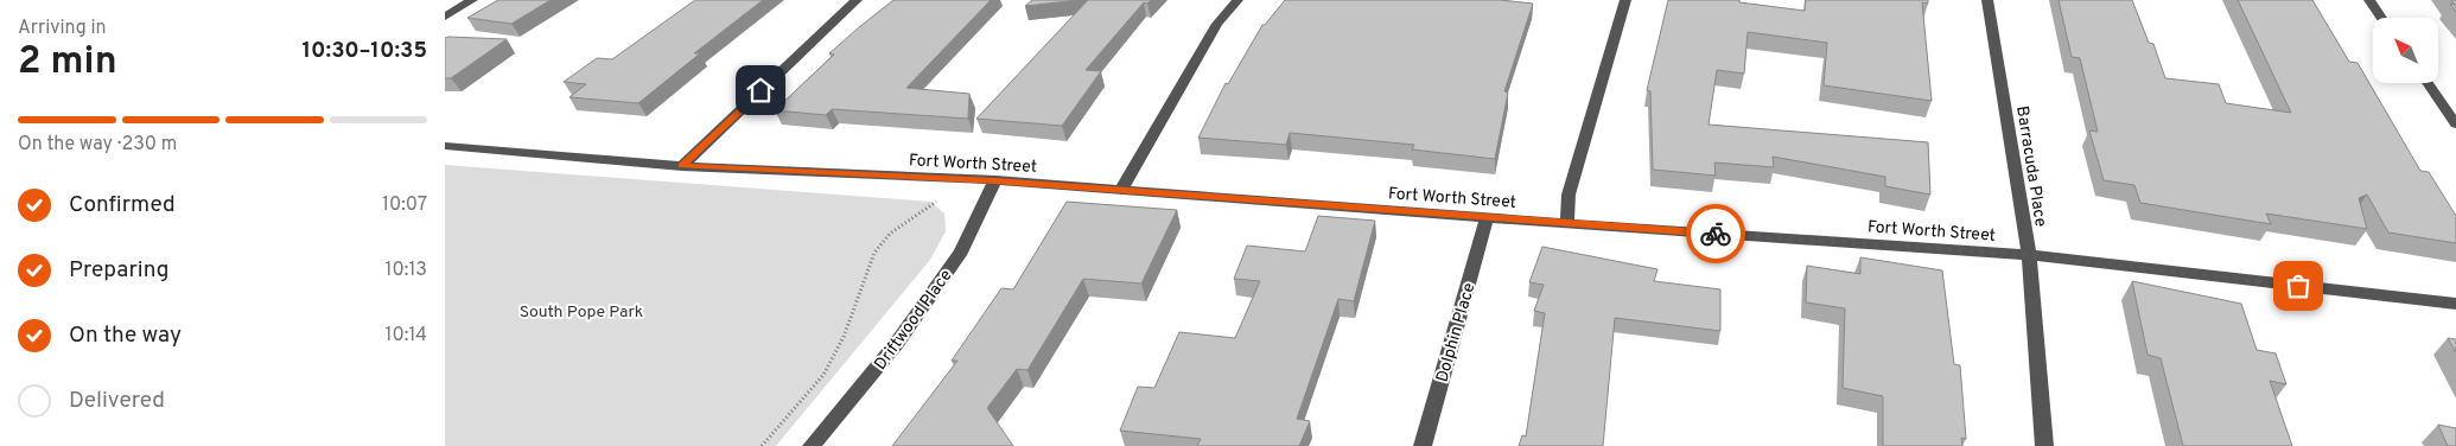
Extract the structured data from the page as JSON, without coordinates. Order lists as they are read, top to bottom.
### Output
{
  "streets": {
    "street": [
      "Fort Worth Street",
      "Barracuda Place",
      "Driftwood Place",
      "Dolphin Place"
    ]
  },
  "crossings": [
    ["Fort Worth Street", "Barracuda Place"],
    ["Fort Worth Street", "Driftwood Place"],
    ["Fort Worth Street", "Dolphin Place"]
  ],
  "parks": ["South Pope Park"],
  "north": "top left",
  "page": {
    "heading": ["2 min", "Arriving in", "10:30–10:35"],
    "bar": "On the way · 230 m",
    "list": [
      ["Confirmed", "10:07"],
      ["Preparing", "10:13"],
      ["On the way", "10:14"],
      "Delivered"
    ]
  }
}
